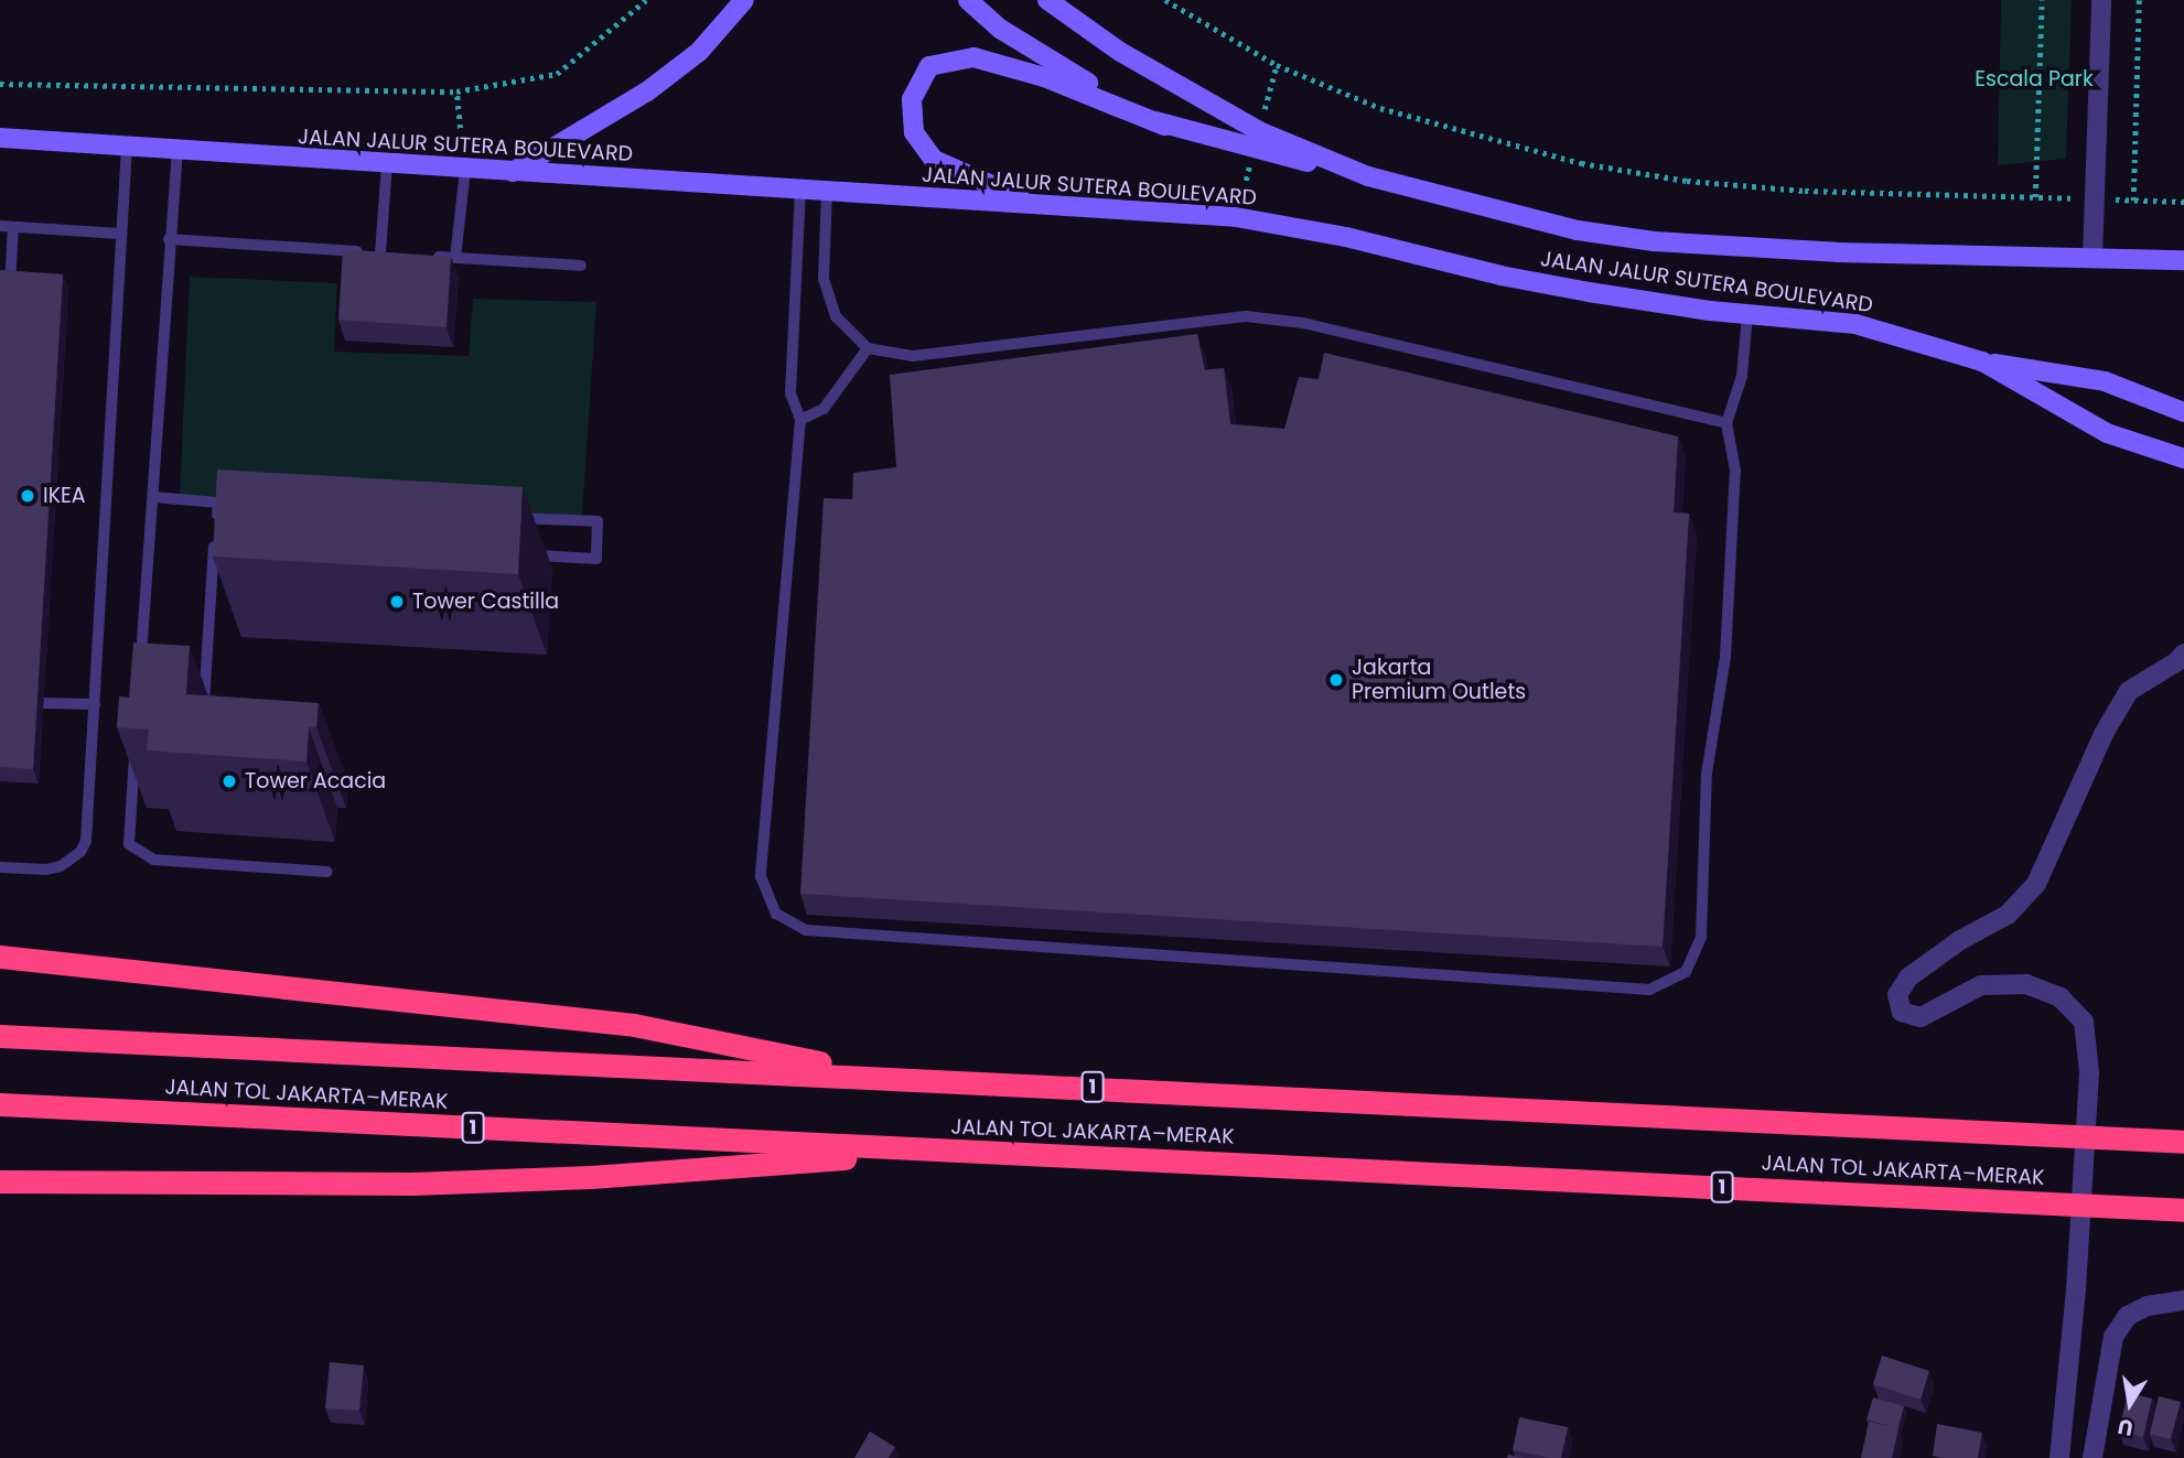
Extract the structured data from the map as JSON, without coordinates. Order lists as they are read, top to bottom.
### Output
{
  "streets": {
    "highway": ["1", "JALAN TOL JAKARTA–MERAK"],
    "main road": ["JALAN JALUR SUTERA BOULEVARD"]
  },
  "parks": ["Escala Park"],
  "places": [
    "IKEA",
    "Tower Castilla",
    "Jakarta Premium Outlets",
    "Tower Acacia"
  ],
  "north": "bottom"
}
